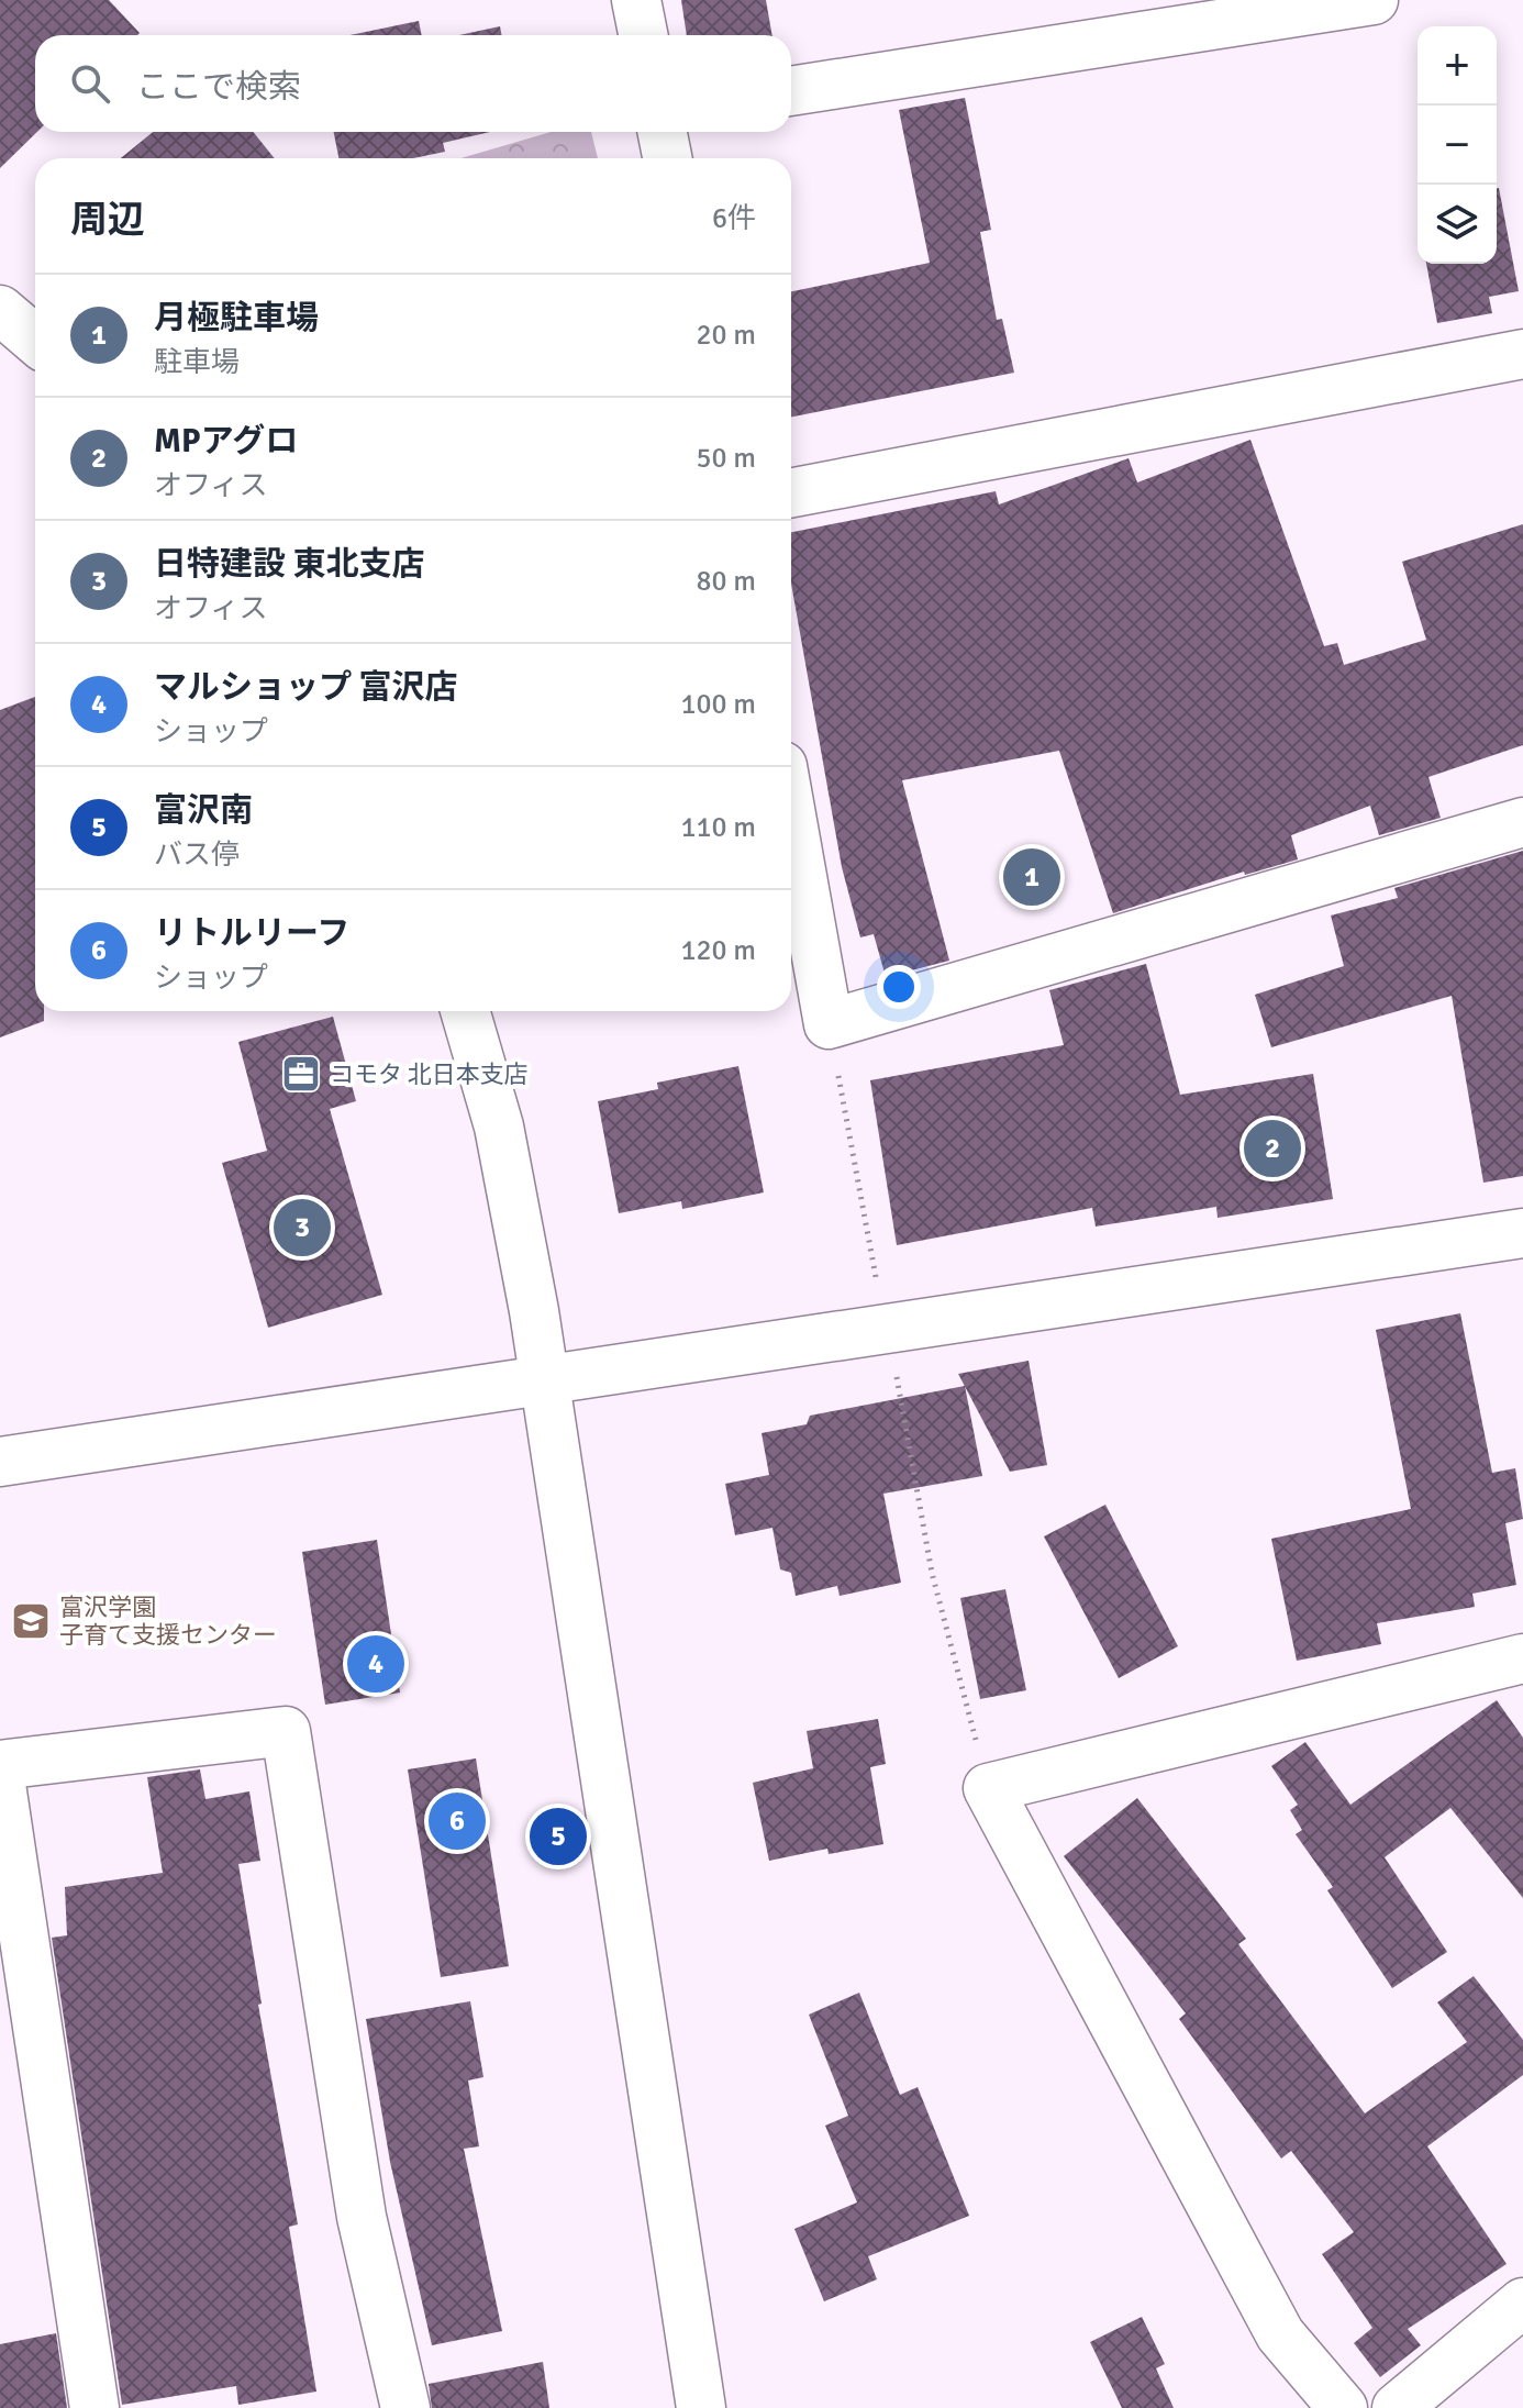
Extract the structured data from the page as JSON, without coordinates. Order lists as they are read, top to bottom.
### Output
{
  "places": {
    "office": ["コモタ 北日本支店"],
    "school or university": ["富沢学園 子育て支援センター"]
  },
  "page": {
    "map_buttons": ["+", "−"],
    "search": "ここで検索",
    "heading": ["周辺", "6件"],
    "list": [
      {
        "mark": "1",
        "name": "月極駐車場",
        "note": "駐車場",
        "value": "20 m"
      },
      {
        "mark": "2",
        "name": "MPアグロ",
        "note": "オフィス",
        "value": "50 m"
      },
      {
        "mark": "3",
        "name": "日特建設 東北支店",
        "note": "オフィス",
        "value": "80 m"
      },
      {
        "mark": "4",
        "name": "マルショップ 富沢店",
        "note": "ショップ",
        "value": "100 m"
      },
      {
        "mark": "5",
        "name": "富沢南",
        "note": "バス停",
        "value": "110 m"
      },
      {
        "mark": "6",
        "name": "リトルリーフ",
        "note": "ショップ",
        "value": "120 m"
      }
    ],
    "pins": [
      "1",
      "2",
      "3",
      "4",
      "6",
      "5"
    ]
  }
}
